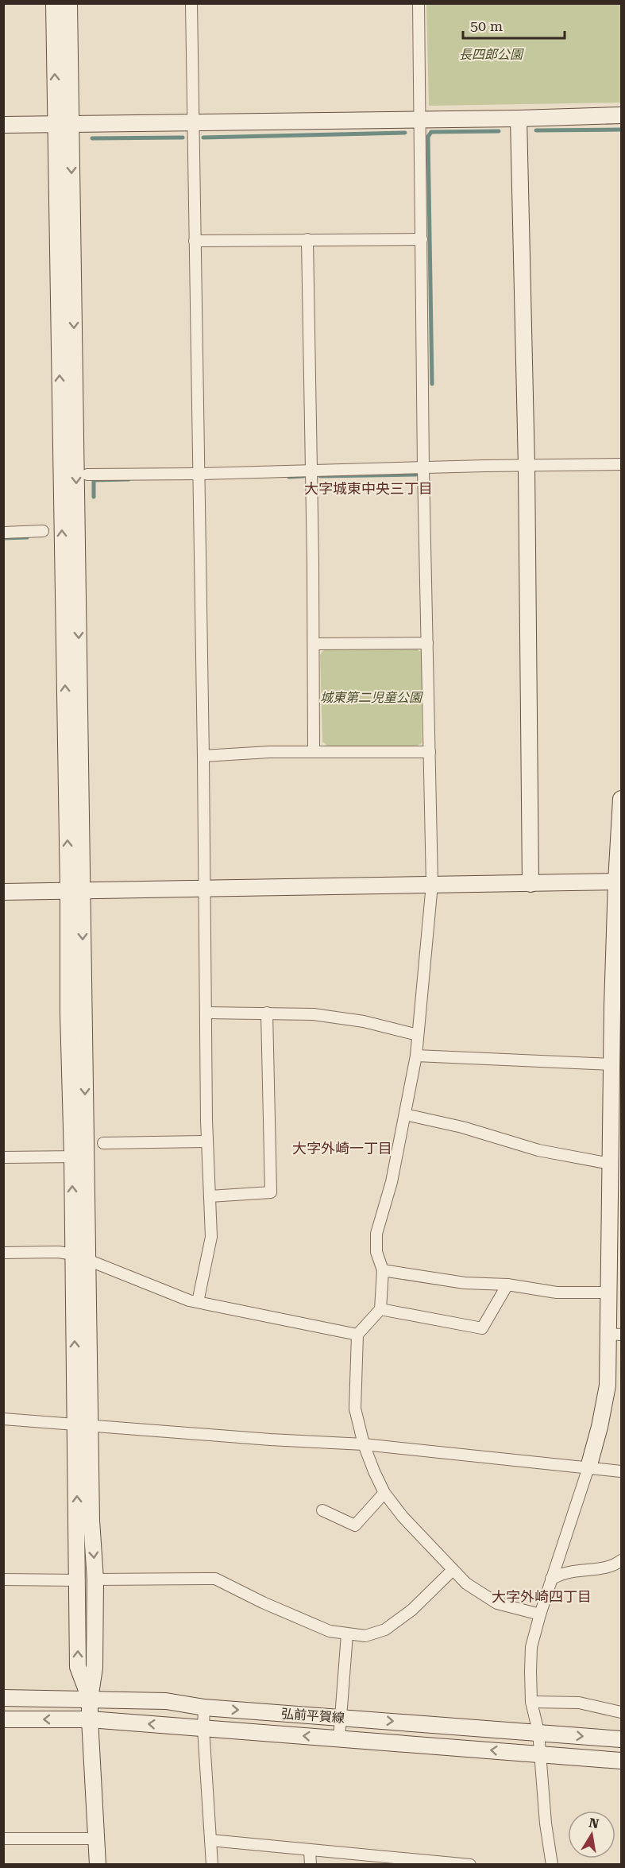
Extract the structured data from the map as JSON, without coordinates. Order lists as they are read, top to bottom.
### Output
{
  "streets": {
    "street": ["弘前平賀線"]
  },
  "districts": ["大字城東中央三丁目", "大字外崎一丁目", "大字外崎四丁目"],
  "parks": ["長四郎公園", "城東第二児童公園"],
  "scale_bar": "50 m",
  "north": "top"
}
